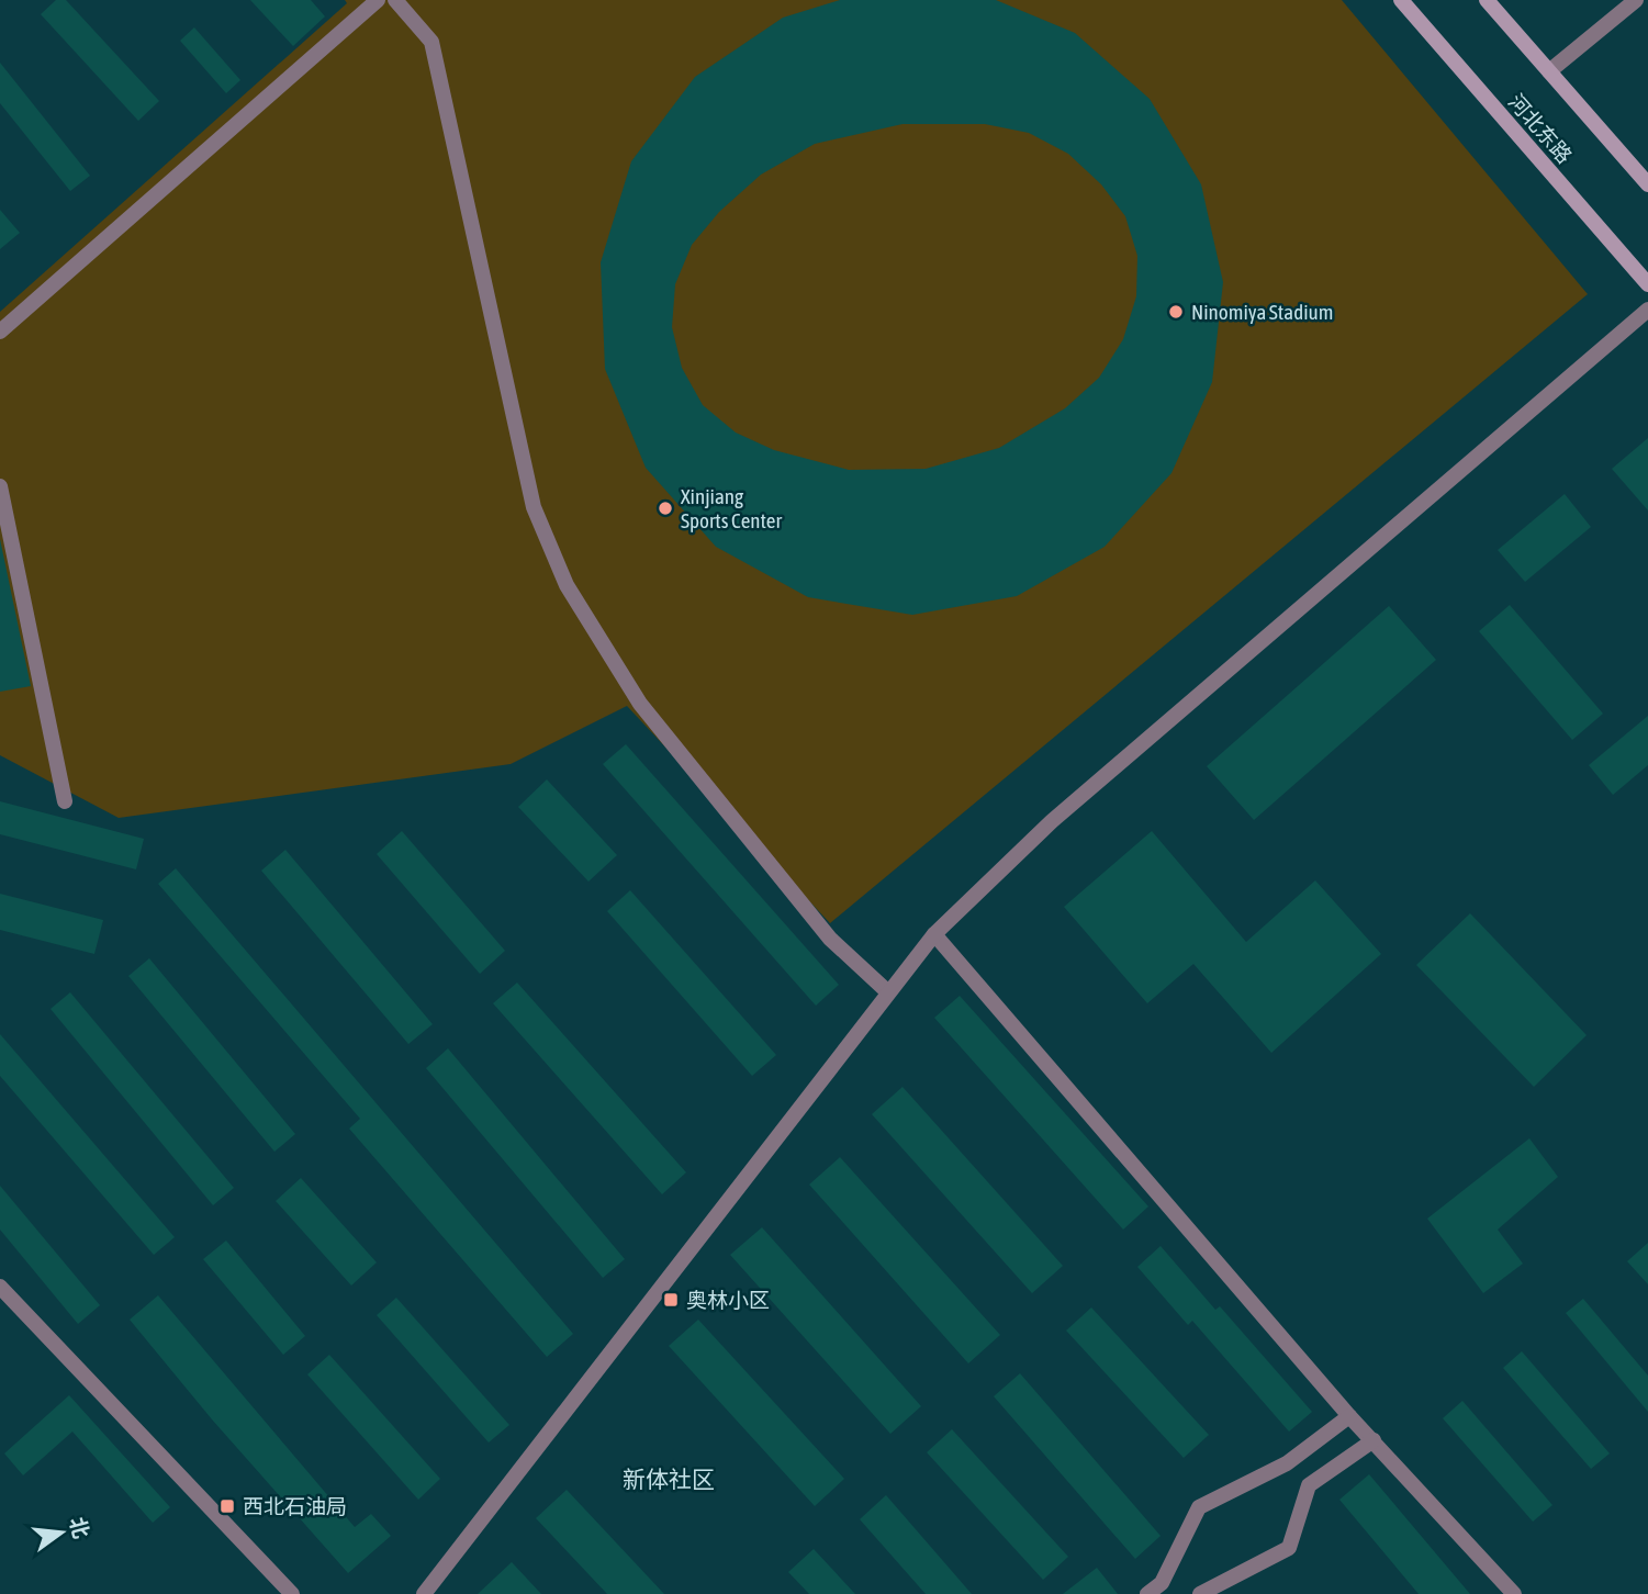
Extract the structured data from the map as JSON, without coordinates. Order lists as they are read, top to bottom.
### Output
{
  "streets": {
    "main road": ["河北东路"]
  },
  "districts": ["新体社区"],
  "places": {
    "other": ["Ninomiya Stadium", "Xinjiang Sports Center"],
    "transit": ["奥林小区", "西北石油局"]
  },
  "north": "right"
}
